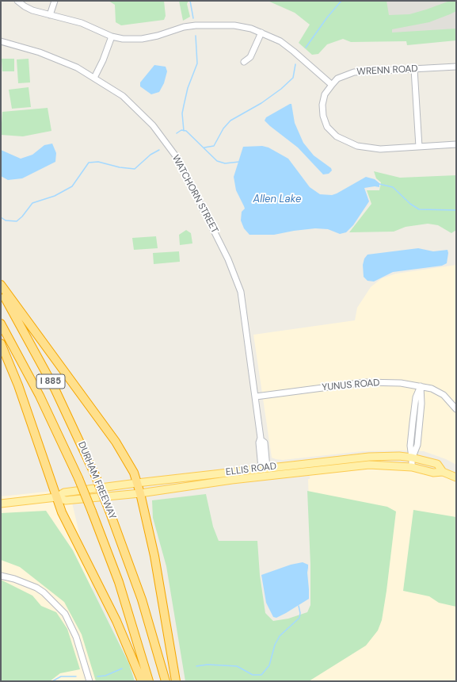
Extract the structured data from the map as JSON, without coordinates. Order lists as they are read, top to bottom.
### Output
{
  "streets": {
    "highway": ["I 885", "DURHAM FREEWAY"],
    "main road": ["ELLIS ROAD"],
    "street": ["WRENN ROAD", "WATCHORN STREET", "YUNUS ROAD"]
  },
  "crossings": [
    ["WATCHORN STREET", "YUNUS ROAD"],
    ["WATCHORN STREET", "ELLIS ROAD"]
  ],
  "water": ["Allen Lake"]
}
